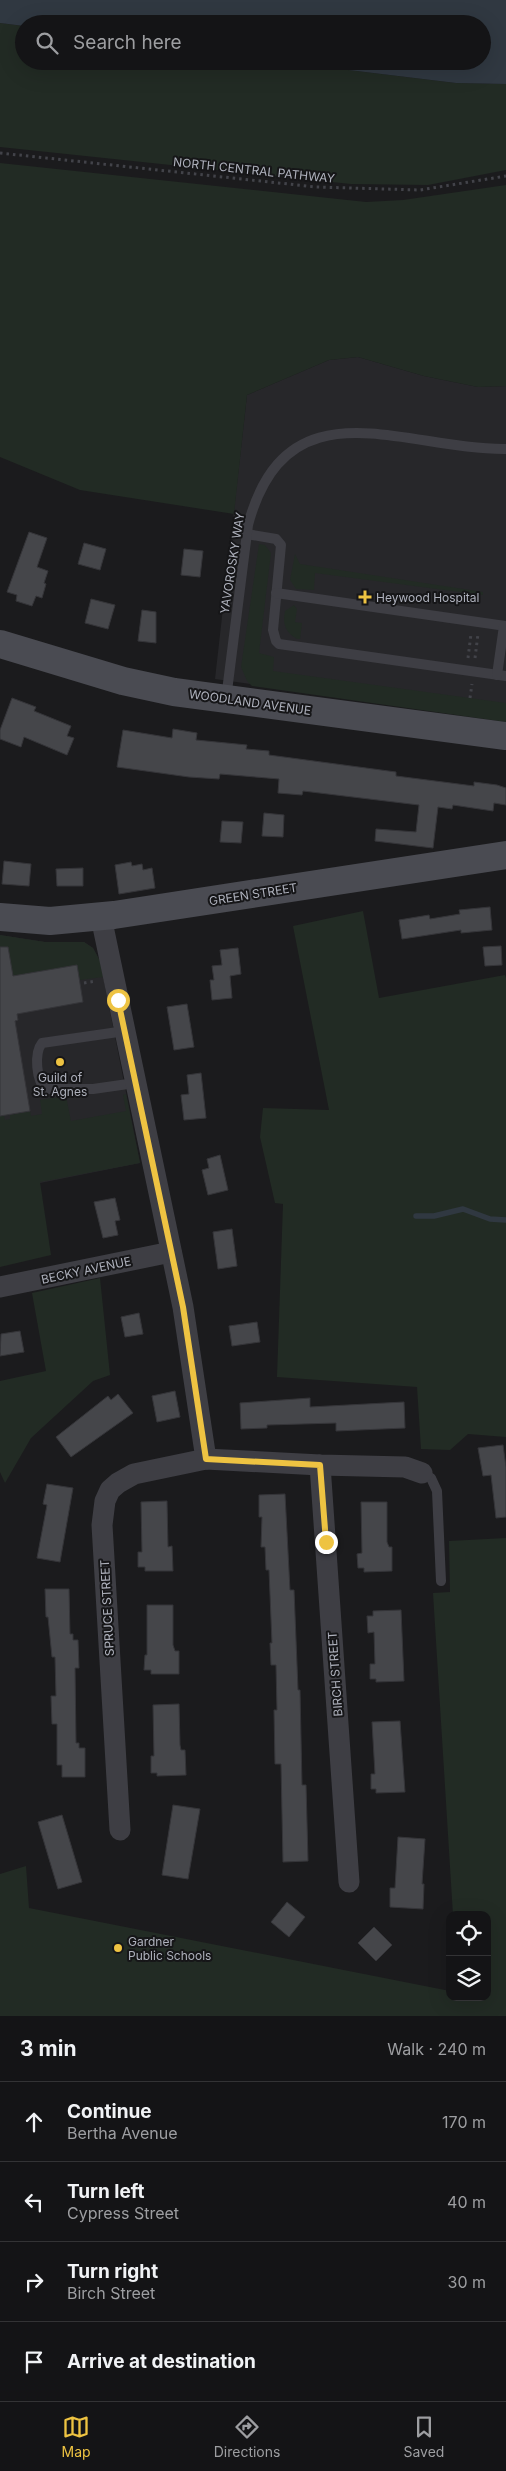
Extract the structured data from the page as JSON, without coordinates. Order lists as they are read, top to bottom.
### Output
{
  "streets": {
    "street": [
      "WOODLAND AVENUE",
      "GREEN STREET",
      "BECKY AVENUE",
      "SPRUCE STREET",
      "BIRCH STREET"
    ],
    "lane": ["YAVOROSKY WAY"],
    "path": ["NORTH CENTRAL PATHWAY"]
  },
  "crossings": [
    ["YAVOROSKY WAY", "WOODLAND AVENUE"],
    ["SPRUCE STREET", "BIRCH STREET"]
  ],
  "places": {
    "health": ["Heywood Hospital"],
    "other": ["Guild of St. Agnes", "Gardner Public Schools"]
  },
  "page": {
    "search": "Search here",
    "heading": ["3 min", "Walk · 240 m"],
    "list": [
      ["Continue", "Bertha Avenue", "170 m"],
      ["Turn left", "Cypress Street", "40 m"],
      ["Turn right", "Birch Street", "30 m"],
      "Arrive at destination"
    ],
    "nav": ["Map", "Directions", "Saved"]
  }
}
